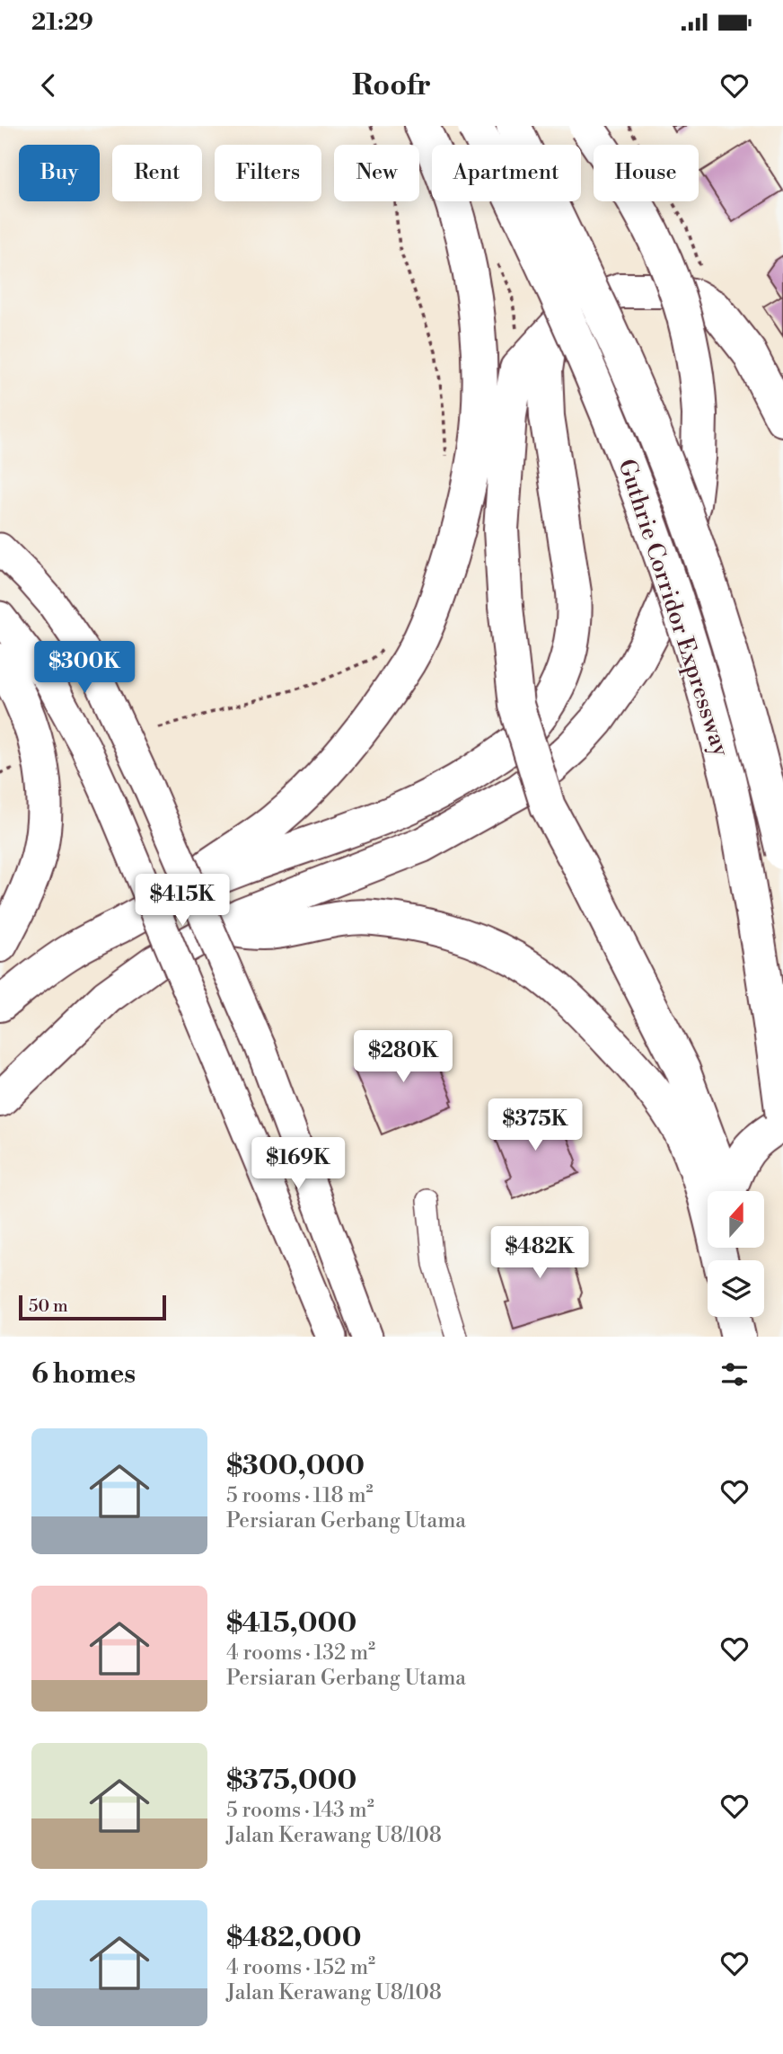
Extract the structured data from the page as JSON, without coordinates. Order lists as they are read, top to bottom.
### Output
{
  "streets": {
    "highway": ["Guthrie Corridor Expressway"]
  },
  "scale_bar": "50 m",
  "north": "top",
  "page": {
    "status": "21:29",
    "header": "Roofr",
    "chip": [
      "Buy",
      "Rent",
      "Filters",
      "New",
      "Apartment",
      "House"
    ],
    "price": [
      "$300K",
      "$415K",
      "$280K",
      "$375K",
      "$169K",
      "$482K"
    ],
    "scale": "50 m",
    "heading": "6 homes",
    "list": [
      {
        "name": "$300,000",
        "note": "5 rooms · 118 m² · Persiaran Gerbang Utama"
      },
      {
        "name": "$415,000",
        "note": "4 rooms · 132 m² · Persiaran Gerbang Utama"
      },
      {
        "name": "$375,000",
        "note": "5 rooms · 143 m² · Jalan Kerawang U8/108"
      },
      {
        "name": "$482,000",
        "note": "4 rooms · 152 m² · Jalan Kerawang U8/108"
      }
    ]
  }
}
